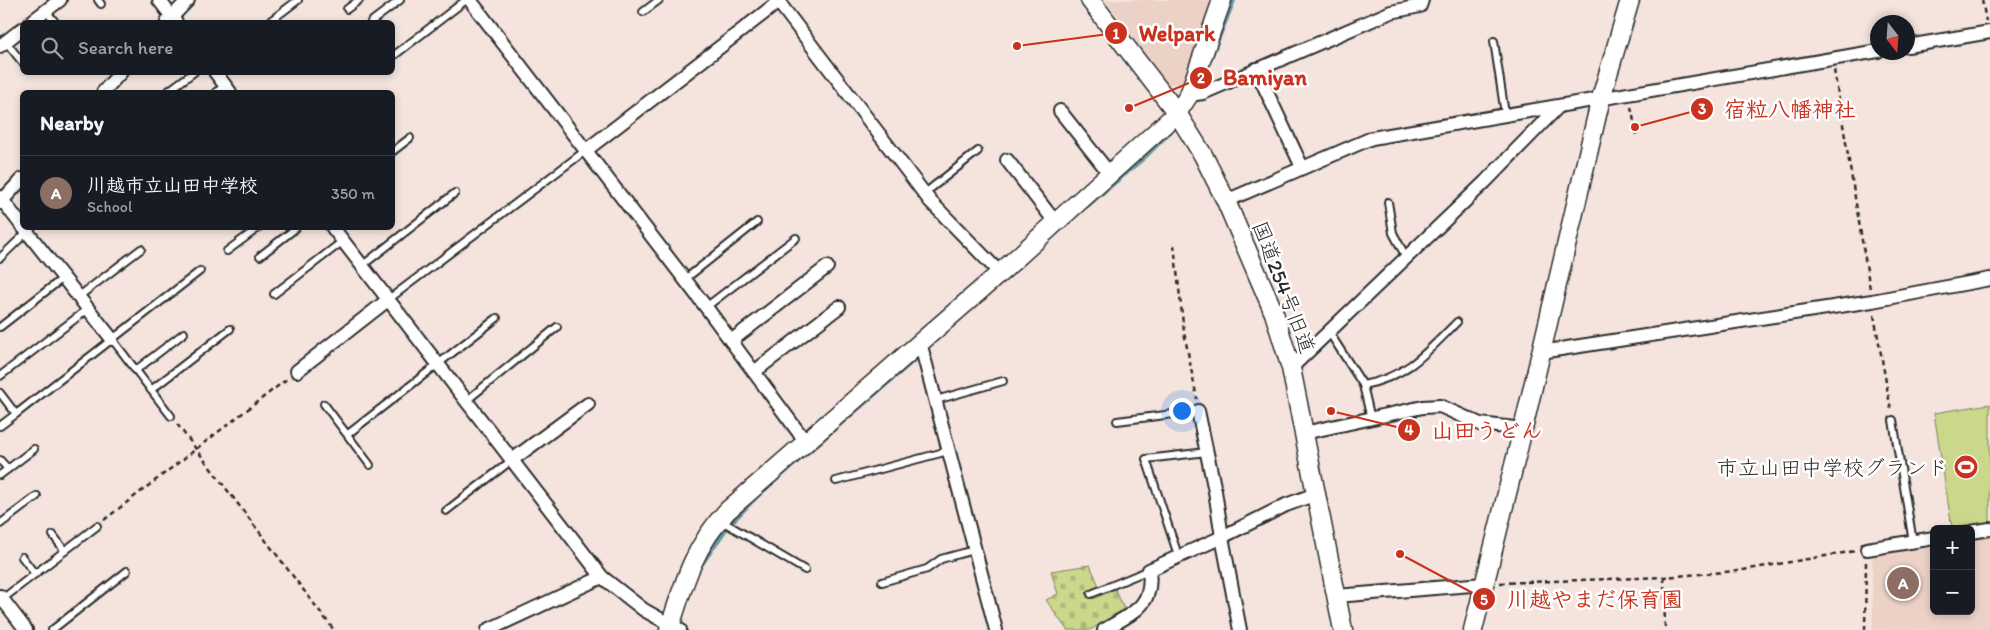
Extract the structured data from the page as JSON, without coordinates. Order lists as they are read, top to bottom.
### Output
{
  "streets": {
    "street": ["国道254号旧道"]
  },
  "places": {
    "other": [
      "Welpark",
      "Bamiyan",
      "宿粒八幡神社",
      "山田うどん",
      "川越やまだ保育園"
    ],
    "sports": ["市立山田中学校グランド"]
  },
  "north": "bottom",
  "page": {
    "search": "Search here",
    "heading": "Nearby",
    "list": [
      {
        "mark": "A",
        "name": "川越市立山田中学校",
        "note": "School",
        "value": "350 m"
      }
    ],
    "map_buttons": ["+", "−"],
    "pins": "A"
  }
}
